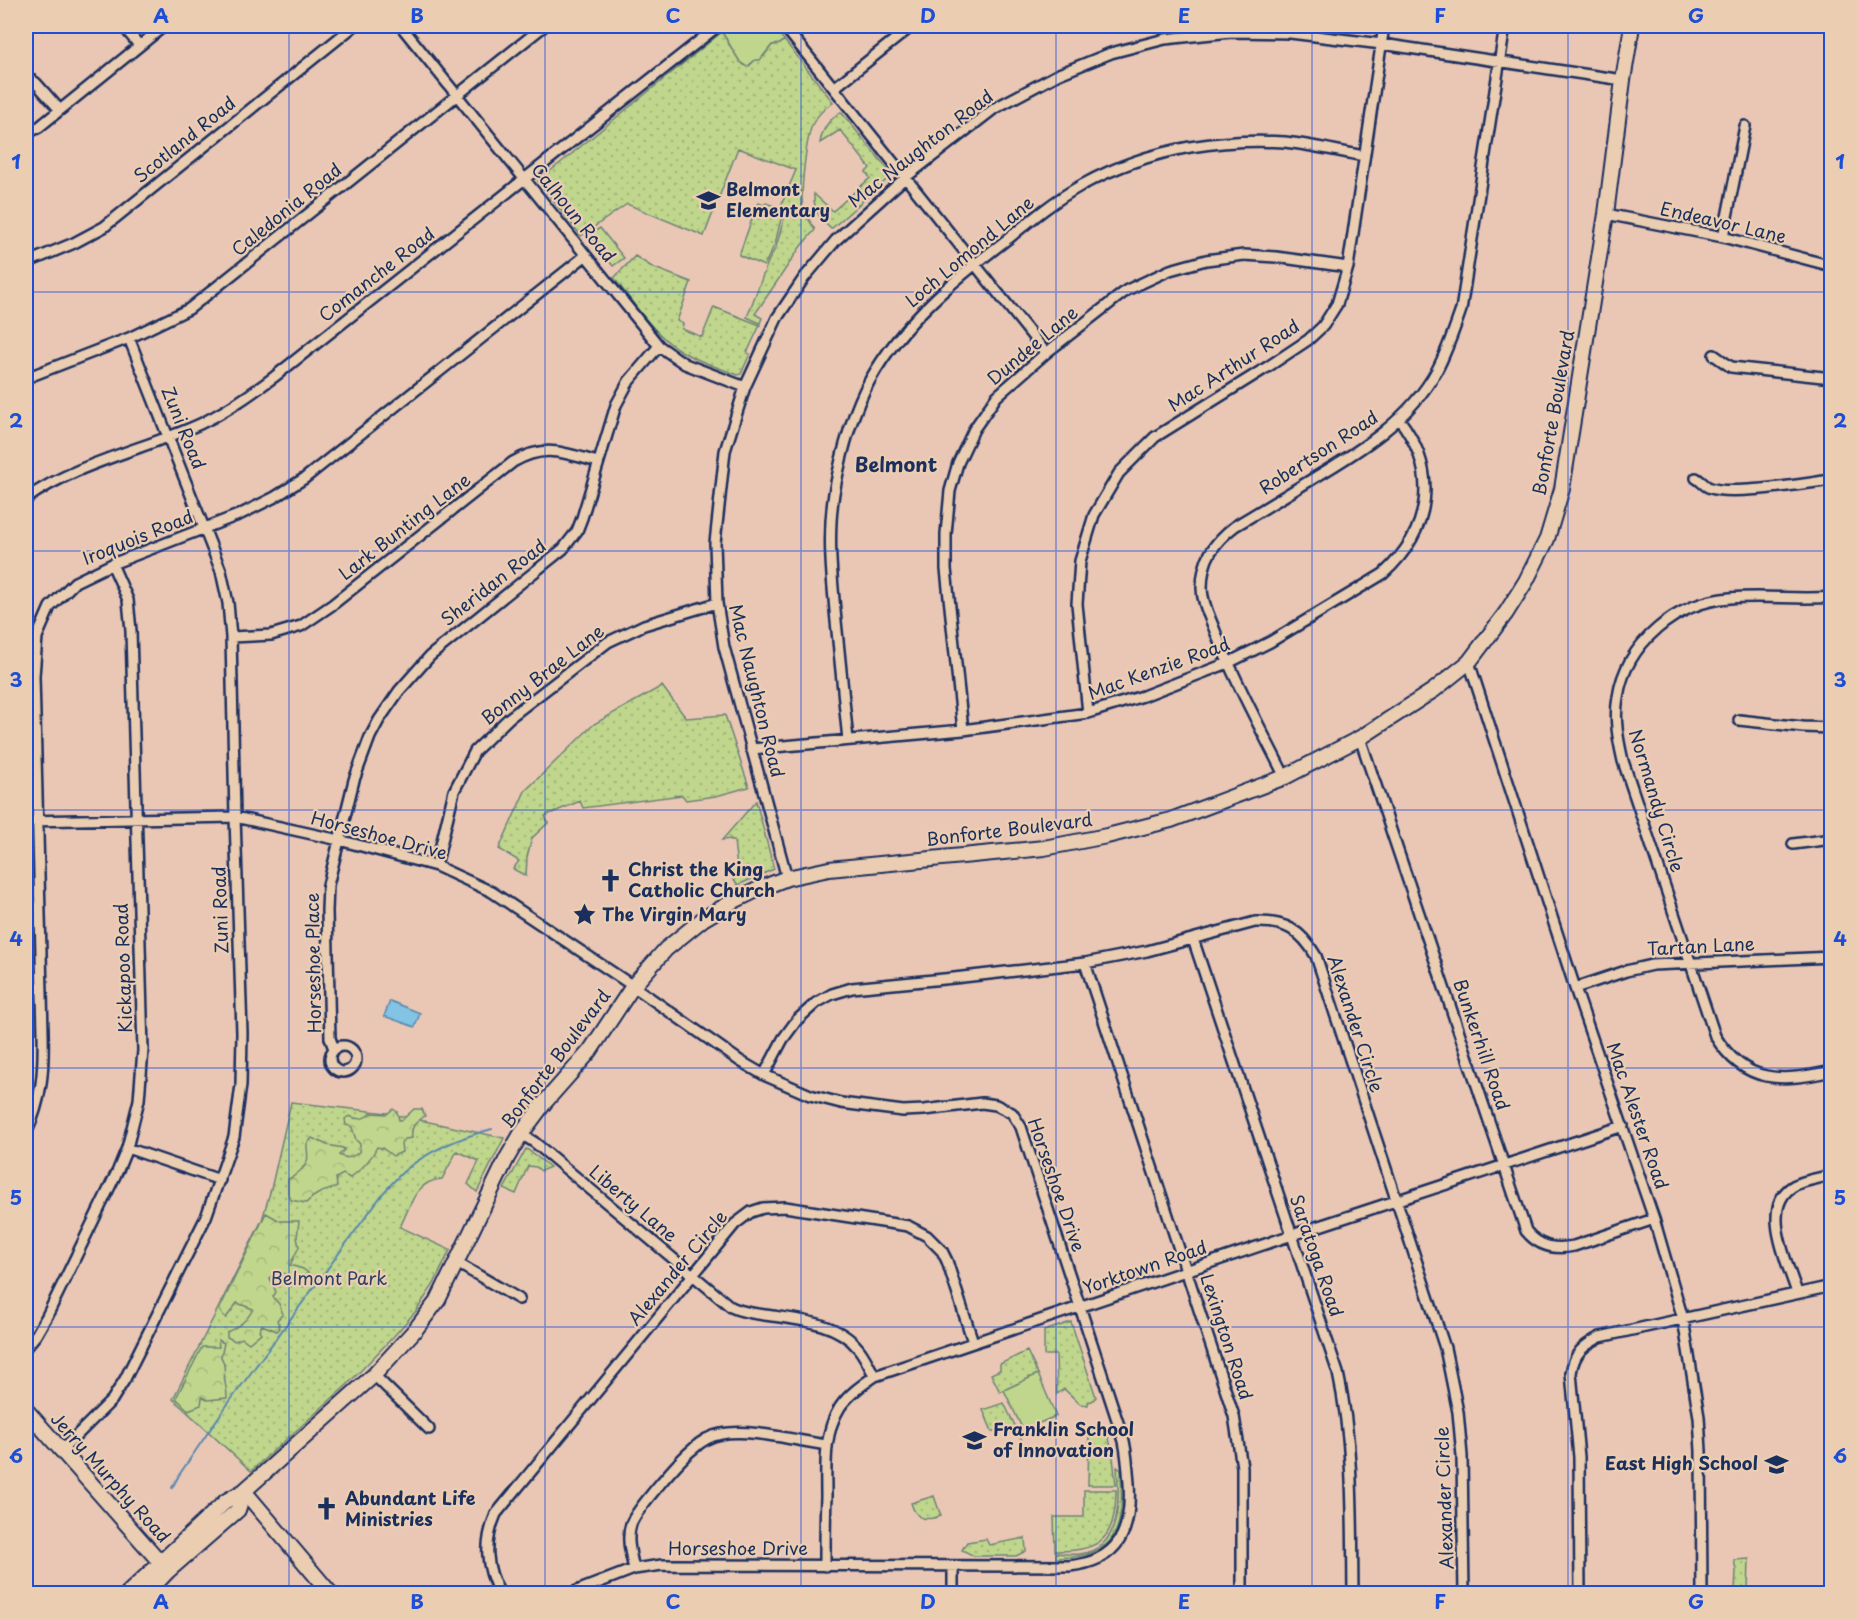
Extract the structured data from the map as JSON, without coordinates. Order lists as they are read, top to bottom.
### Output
{
  "streets": {
    "main road": ["Bonforte Boulevard", "Jerry Murphy Road"],
    "street": [
      "Scotland Road",
      "Mac Naughton Road",
      "Caledonia Road",
      "Calhoun Road",
      "Endeavor Lane",
      "Loch Lomond Lane",
      "Comanche Road",
      "Dundee Lane",
      "Mac Arthur Road",
      "Zuni Road",
      "Robertson Road",
      "Lark Bunting Lane",
      "Iroquois Road",
      "Sheridan Road",
      "Mac Kenzie Road",
      "Bonny Brae Lane",
      "Normandy Circle",
      "Horseshoe Drive",
      "Tartan Lane",
      "Horseshoe Place",
      "Kickapoo Road",
      "Alexander Circle",
      "Bunkerhill Road",
      "Mac Alester Road",
      "Liberty Lane",
      "Saratoga Road",
      "Yorktown Road",
      "Lexington Road"
    ]
  },
  "crossings": [
    ["Mac Naughton Road", "Calhoun Road"],
    ["Mac Naughton Road", "Mac Arthur Road"],
    ["Mac Naughton Road", "Bonforte Boulevard"],
    ["Mac Naughton Road", "Robertson Road"],
    ["Mac Naughton Road", "Mac Kenzie Road"],
    ["Mac Naughton Road", "Bonny Brae Lane"],
    ["Caledonia Road", "Calhoun Road"],
    ["Caledonia Road", "Zuni Road"],
    ["Calhoun Road", "Comanche Road"],
    ["Calhoun Road", "Iroquois Road"],
    ["Calhoun Road", "Sheridan Road"],
    ["Endeavor Lane", "Bonforte Boulevard"],
    ["Loch Lomond Lane", "Mac Arthur Road"],
    ["Loch Lomond Lane", "Mac Kenzie Road"],
    ["Comanche Road", "Zuni Road"],
    ["Dundee Lane", "Mac Arthur Road"],
    ["Dundee Lane", "Mac Kenzie Road"],
    ["Mac Arthur Road", "Mac Kenzie Road"],
    ["Bonforte Boulevard", "Robertson Road"],
    ["Bonforte Boulevard", "Horseshoe Drive"],
    ["Bonforte Boulevard", "Bunkerhill Road"],
    ["Bonforte Boulevard", "Mac Alester Road"],
    ["Bonforte Boulevard", "Liberty Lane"],
    ["Bonforte Boulevard", "Jerry Murphy Road"],
    ["Zuni Road", "Lark Bunting Lane"],
    ["Zuni Road", "Iroquois Road"],
    ["Zuni Road", "Horseshoe Drive"],
    ["Zuni Road", "Jerry Murphy Road"],
    ["Robertson Road", "Mac Kenzie Road"],
    ["Lark Bunting Lane", "Sheridan Road"],
    ["Iroquois Road", "Horseshoe Drive"],
    ["Iroquois Road", "Kickapoo Road"],
    ["Sheridan Road", "Horseshoe Drive"],
    ["Sheridan Road", "Horseshoe Place"],
    ["Bonny Brae Lane", "Horseshoe Drive"],
    ["Normandy Circle", "Tartan Lane"],
    ["Horseshoe Drive", "Horseshoe Place"],
    ["Horseshoe Drive", "Kickapoo Road"],
    ["Horseshoe Drive", "Alexander Circle"],
    ["Horseshoe Drive", "Yorktown Road"],
    ["Tartan Lane", "Mac Alester Road"],
    ["Alexander Circle", "Liberty Lane"],
    ["Alexander Circle", "Saratoga Road"],
    ["Alexander Circle", "Yorktown Road"],
    ["Alexander Circle", "Lexington Road"],
    ["Bunkerhill Road", "Mac Alester Road"],
    ["Bunkerhill Road", "Yorktown Road"],
    ["Mac Alester Road", "Yorktown Road"],
    ["Liberty Lane", "Yorktown Road"],
    ["Saratoga Road", "Yorktown Road"],
    ["Yorktown Road", "Lexington Road"]
  ],
  "districts": ["Belmont"],
  "parks": ["Belmont Park"],
  "places": {
    "school or university": ["Belmont Elementary", "Franklin School of Innovation", "East High School"],
    "church": ["Christ the King Catholic Church", "Abundant Life Ministries"],
    "place": ["The Virgin Mary"]
  },
  "grid": {
    "columns": [
      "A",
      "B",
      "C",
      "D",
      "E",
      "F",
      "G"
    ],
    "rows": [
      "1",
      "2",
      "3",
      "4",
      "5",
      "6"
    ]
  }
}
